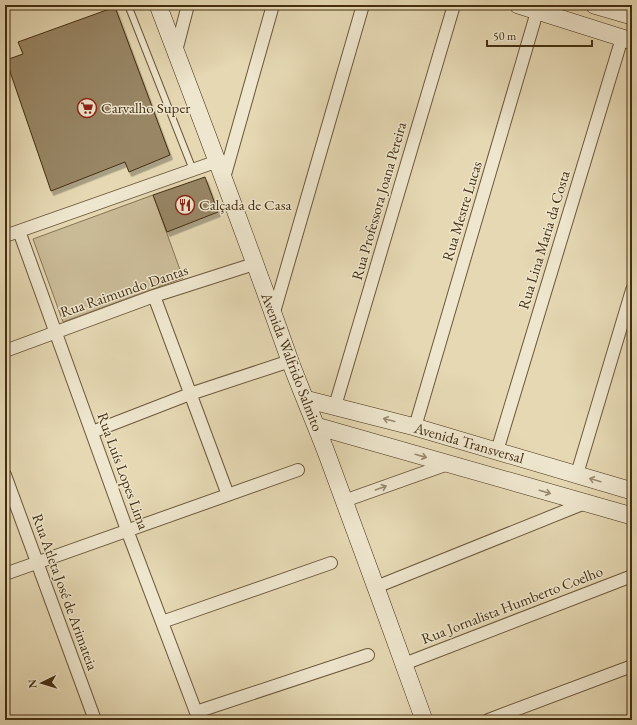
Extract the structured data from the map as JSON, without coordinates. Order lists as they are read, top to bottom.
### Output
{
  "streets": {
    "street": [
      "Rua Professora Joana Pereira",
      "Rua Mestre Lucas",
      "Rua Lina Maria da Costa",
      "Rua Raimundo Dantas",
      "Avenida Walfrido Salmito",
      "Avenida Transversal",
      "Rua Luís Lopes Lima",
      "Rua Atleta José de Arimateia",
      "Rua Jornalista Humberto Coelho"
    ]
  },
  "crossings": [
    ["Rua Professora Joana Pereira", "Avenida Transversal"],
    ["Rua Mestre Lucas", "Avenida Transversal"],
    ["Rua Lina Maria da Costa", "Avenida Transversal"],
    ["Rua Raimundo Dantas", "Avenida Walfrido Salmito"],
    ["Rua Raimundo Dantas", "Rua Luís Lopes Lima"],
    ["Avenida Walfrido Salmito", "Avenida Transversal"],
    ["Avenida Walfrido Salmito", "Rua Jornalista Humberto Coelho"]
  ],
  "places": {
    "supermarket": ["Carvalho Super"],
    "restaurant": ["Calçada de Casa"]
  },
  "scale_bar": "50 m",
  "north": "left"
}
